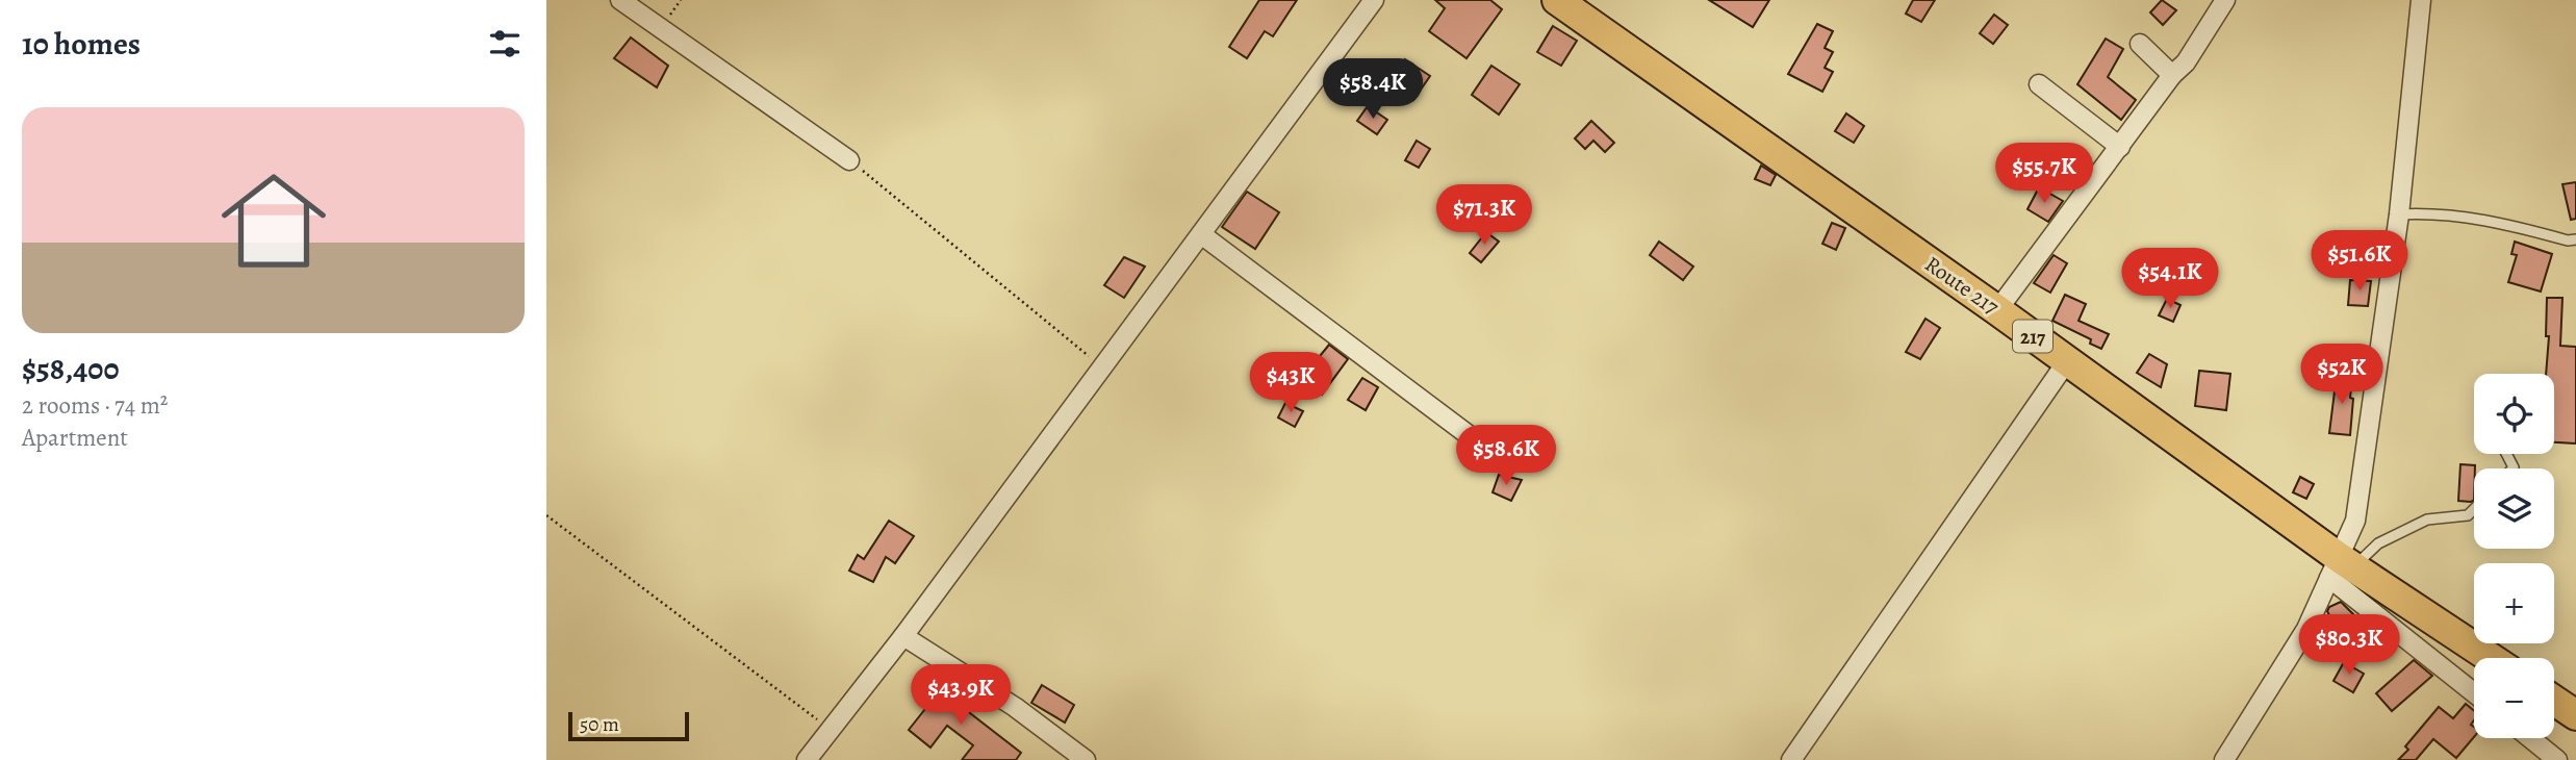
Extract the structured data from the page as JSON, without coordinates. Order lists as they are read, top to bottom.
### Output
{
  "streets": {
    "main road": ["Route 217", "217"]
  },
  "scale_bar": "50 m",
  "page": {
    "heading": "10 homes",
    "price": [
      "$58.4K",
      "$55.7K",
      "$71.3K",
      "$51.6K",
      "$54.1K",
      "$52K",
      "$43K",
      "$58.6K",
      "$80.3K",
      "$43.9K"
    ],
    "list": [
      {
        "name": "$58,400",
        "note": "2 rooms · 74 m² · Apartment"
      }
    ],
    "map_buttons": ["+", "−"],
    "scale": "50 m"
  }
}
